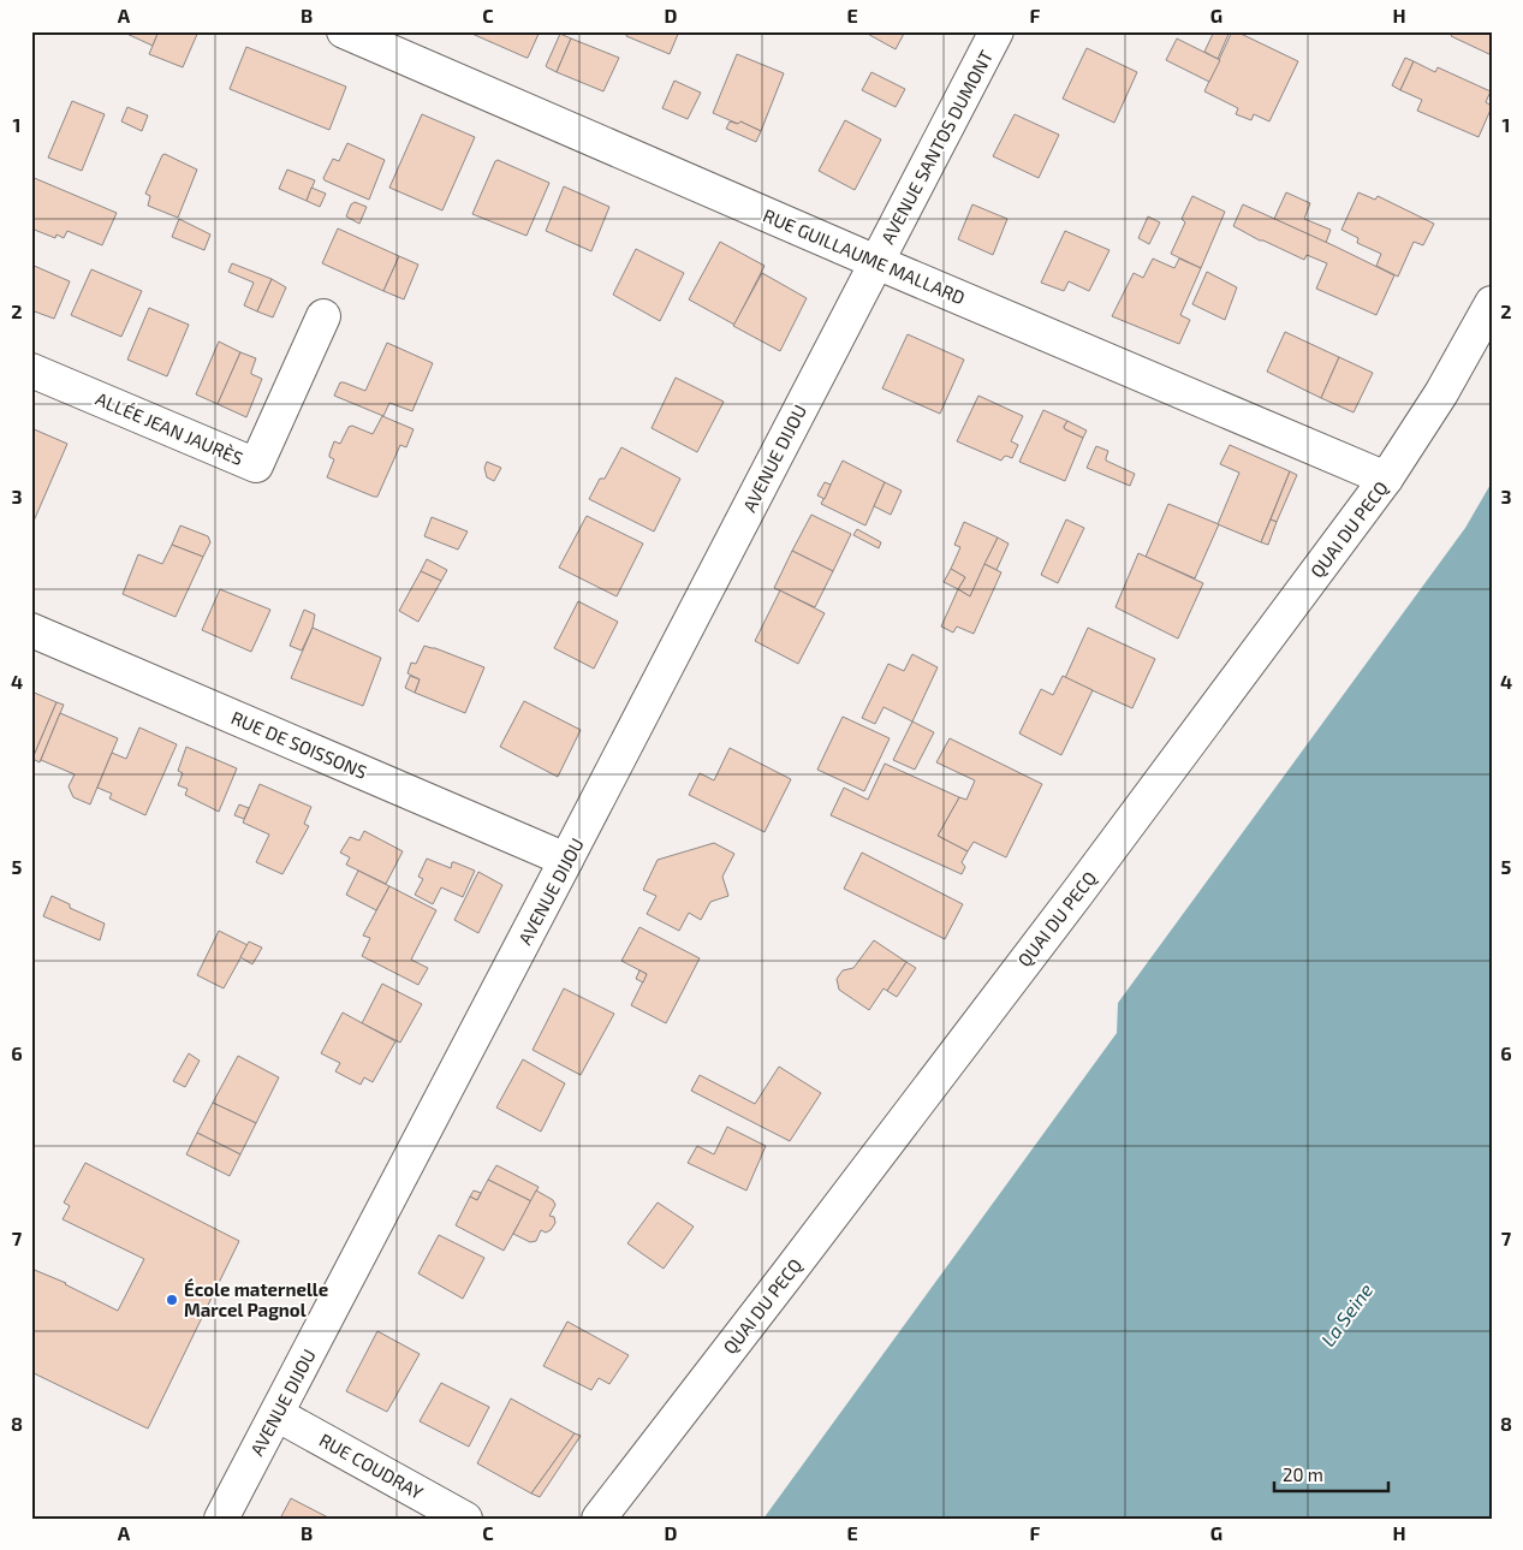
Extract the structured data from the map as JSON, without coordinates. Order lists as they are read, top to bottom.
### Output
{
  "streets": {
    "street": [
      "AVENUE SANTOS DUMONT",
      "RUE GUILLAUME MALLARD",
      "ALLÉE JEAN JAURÈS",
      "AVENUE DIJOU",
      "QUAI DU PECQ",
      "RUE DE SOISSONS",
      "RUE COUDRAY"
    ]
  },
  "crossings": [
    ["AVENUE SANTOS DUMONT", "RUE GUILLAUME MALLARD"],
    ["AVENUE SANTOS DUMONT", "AVENUE DIJOU"],
    ["RUE GUILLAUME MALLARD", "AVENUE DIJOU"],
    ["RUE GUILLAUME MALLARD", "QUAI DU PECQ"],
    ["AVENUE DIJOU", "RUE DE SOISSONS"],
    ["AVENUE DIJOU", "RUE COUDRAY"]
  ],
  "water": ["La Seine"],
  "places": ["École maternelle Marcel Pagnol"],
  "scale_bar": "20 m",
  "grid": {
    "columns": [
      "A",
      "B",
      "C",
      "D",
      "E",
      "F",
      "G",
      "H"
    ],
    "rows": [
      "1",
      "2",
      "3",
      "4",
      "5",
      "6",
      "7",
      "8"
    ]
  }
}
